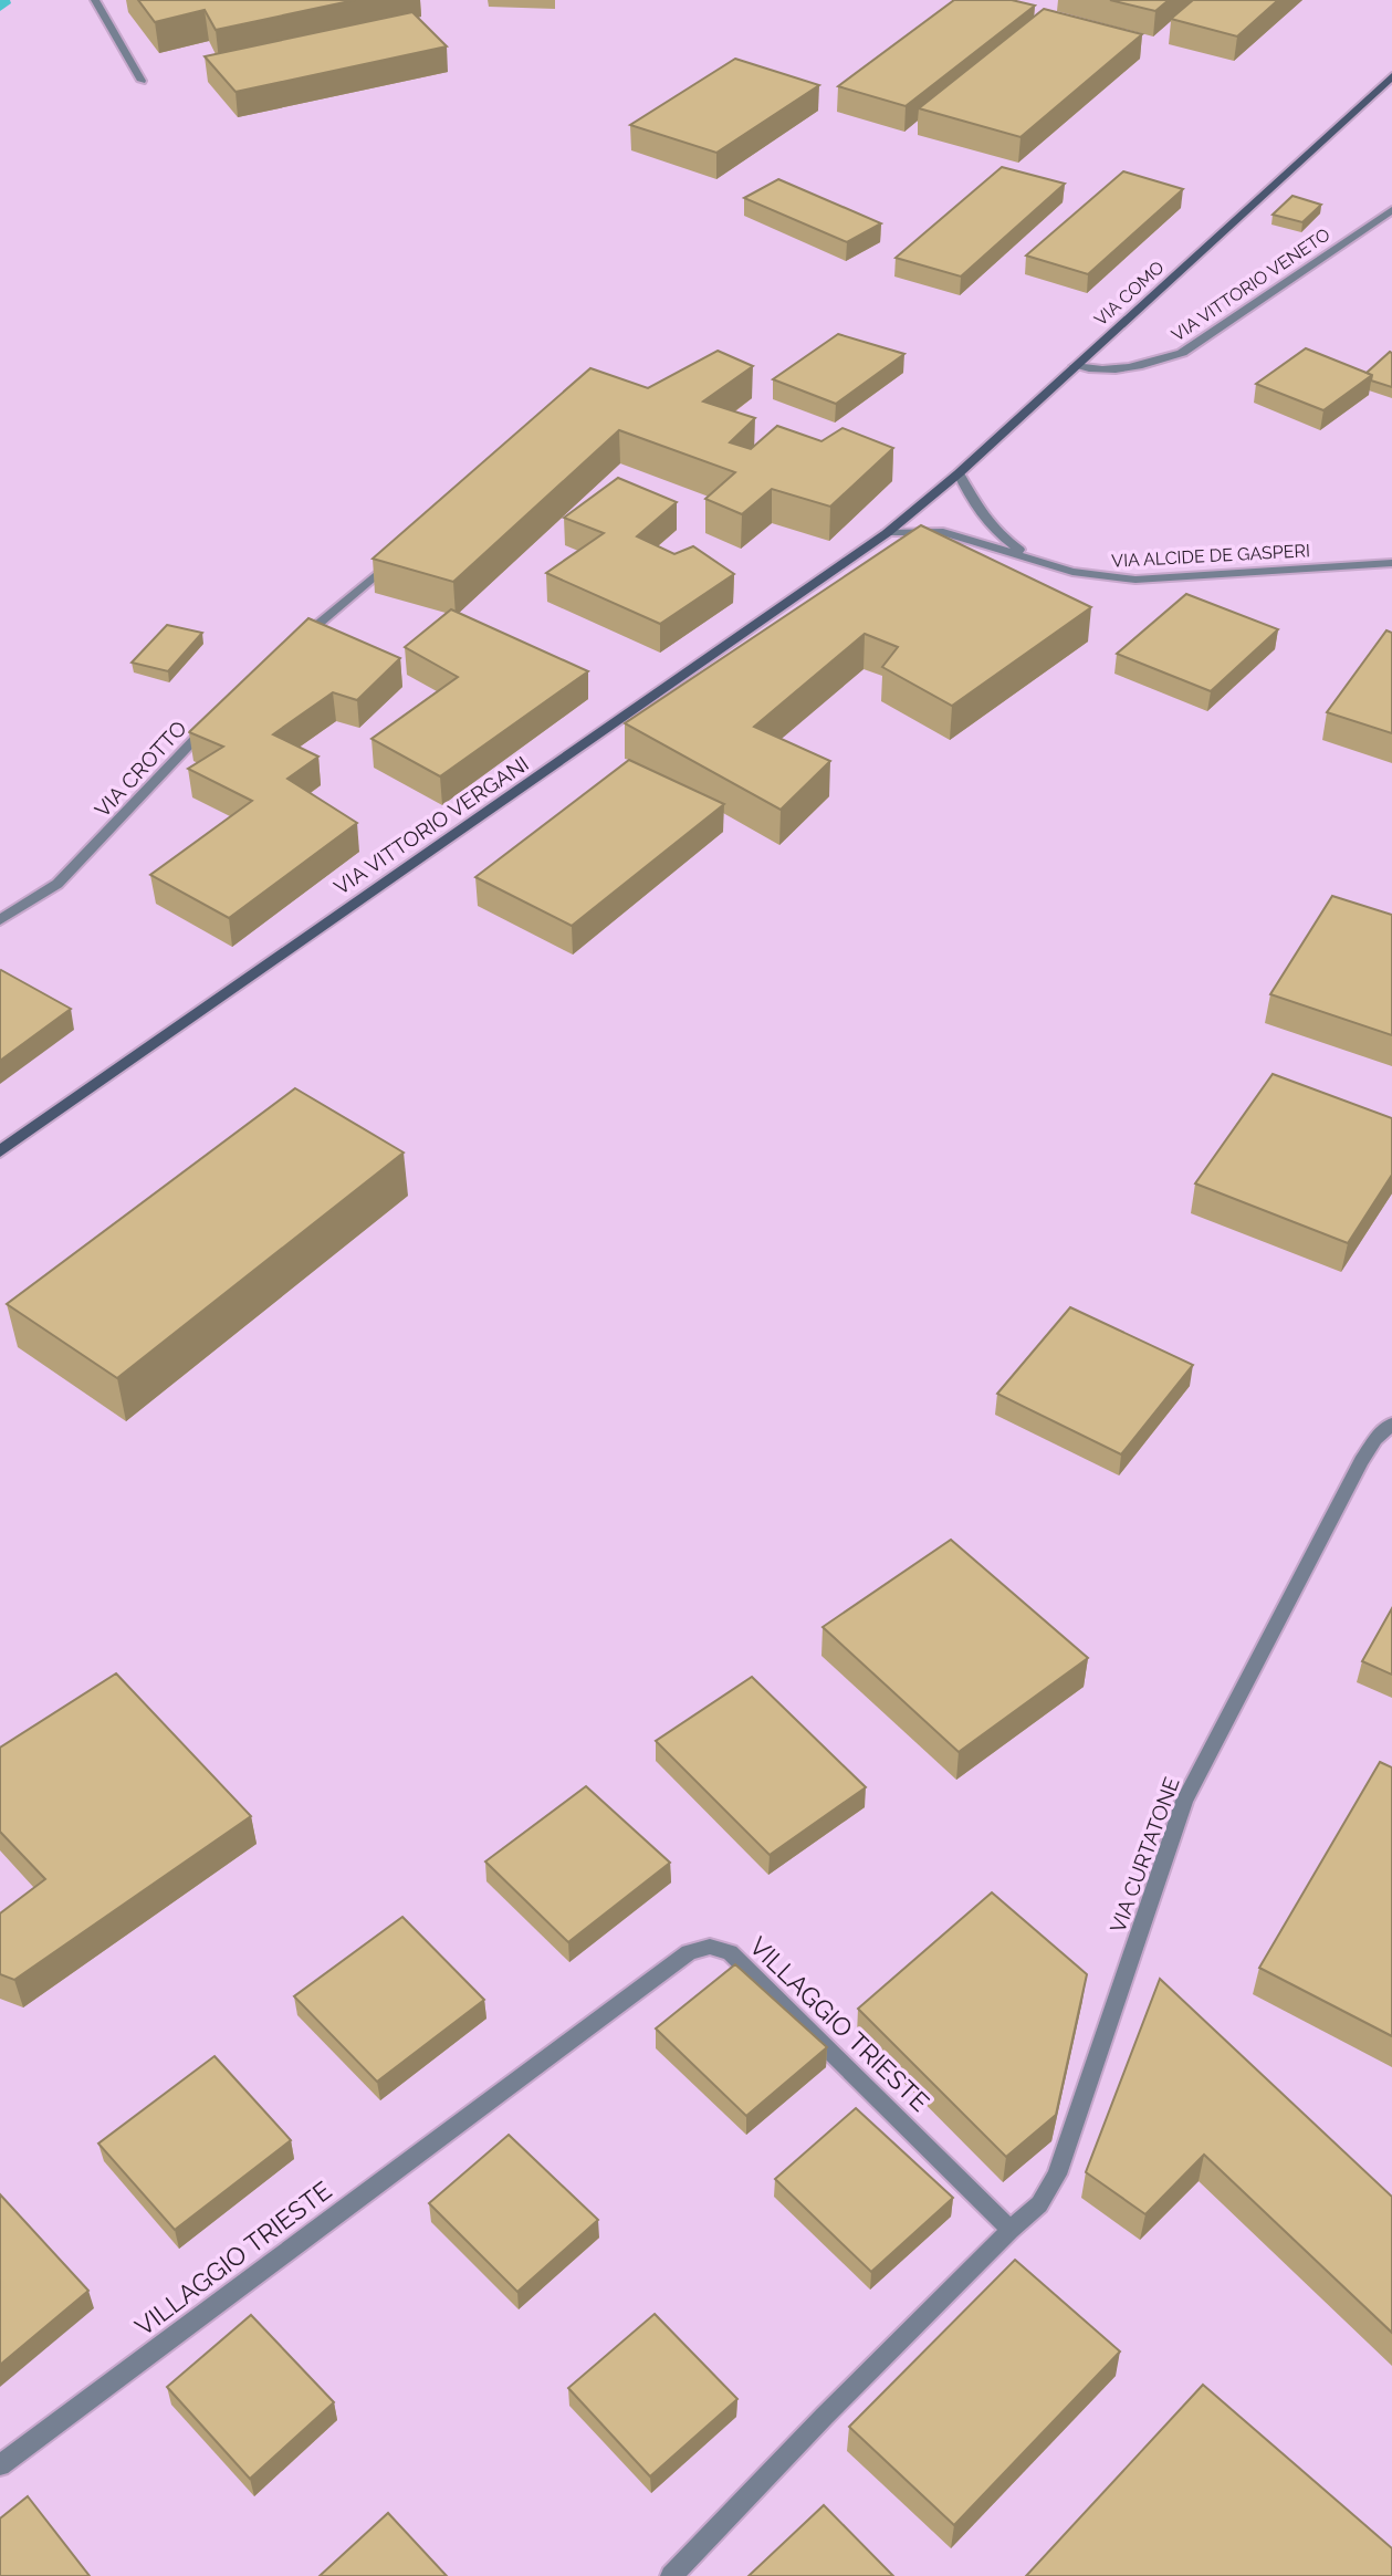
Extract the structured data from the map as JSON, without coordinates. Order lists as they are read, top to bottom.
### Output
{
  "streets": {
    "street": [
      "VIA VITTORIO VENETO",
      "VIA COMO",
      "VIA ALCIDE DE GASPERI",
      "VIA CROTTO",
      "VIA VITTORIO VERGANI",
      "VIA CURTATONE",
      "VILLAGGIO TRIESTE"
    ]
  },
  "crossings": [
    ["VIA VITTORIO VENETO", "VIA COMO"],
    ["VIA COMO", "VIA ALCIDE DE GASPERI"],
    ["VIA COMO", "VIA VITTORIO VERGANI"],
    ["VIA ALCIDE DE GASPERI", "VIA VITTORIO VERGANI"],
    ["VIA CURTATONE", "VILLAGGIO TRIESTE"]
  ]
}
